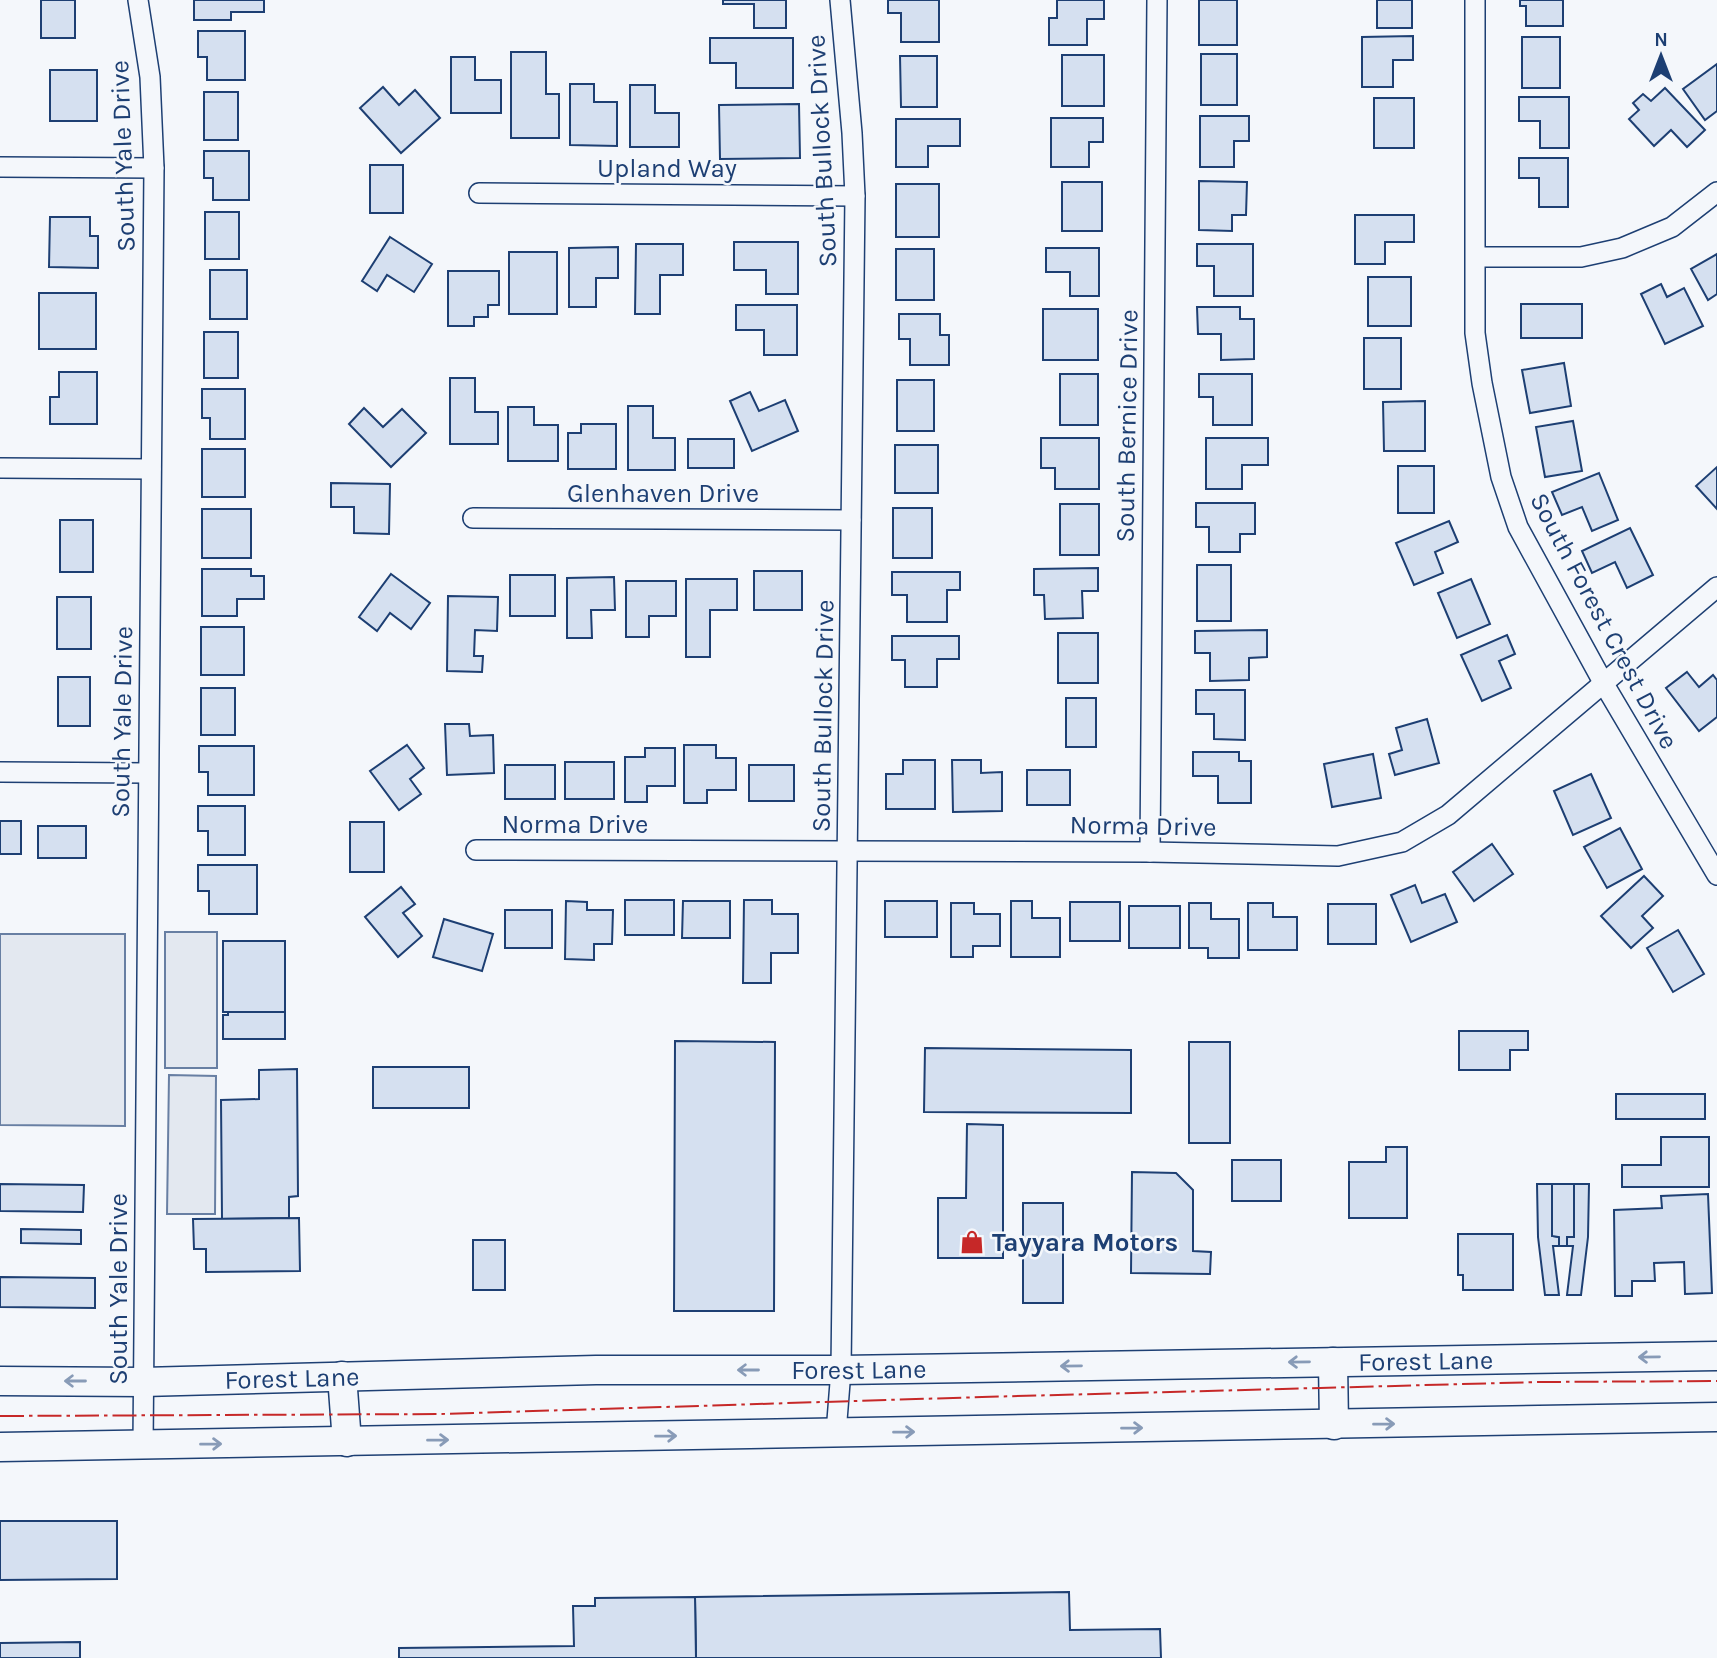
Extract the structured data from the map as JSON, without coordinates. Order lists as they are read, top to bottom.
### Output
{
  "streets": {
    "main road": ["Forest Lane"],
    "street": [
      "South Bullock Drive",
      "South Yale Drive",
      "Upland Way",
      "South Bernice Drive",
      "Glenhaven Drive",
      "South Forest Crest Drive",
      "Norma Drive"
    ]
  },
  "crossings": [
    ["South Bullock Drive", "Upland Way"],
    ["South Bullock Drive", "Glenhaven Drive"],
    ["South Bullock Drive", "Norma Drive"],
    ["South Bullock Drive", "Forest Lane"],
    ["South Yale Drive", "Forest Lane"],
    ["South Bernice Drive", "Norma Drive"],
    ["South Forest Crest Drive", "Norma Drive"]
  ],
  "places": {
    "shop": ["Tayyara Motors"]
  },
  "north": "top"
}
